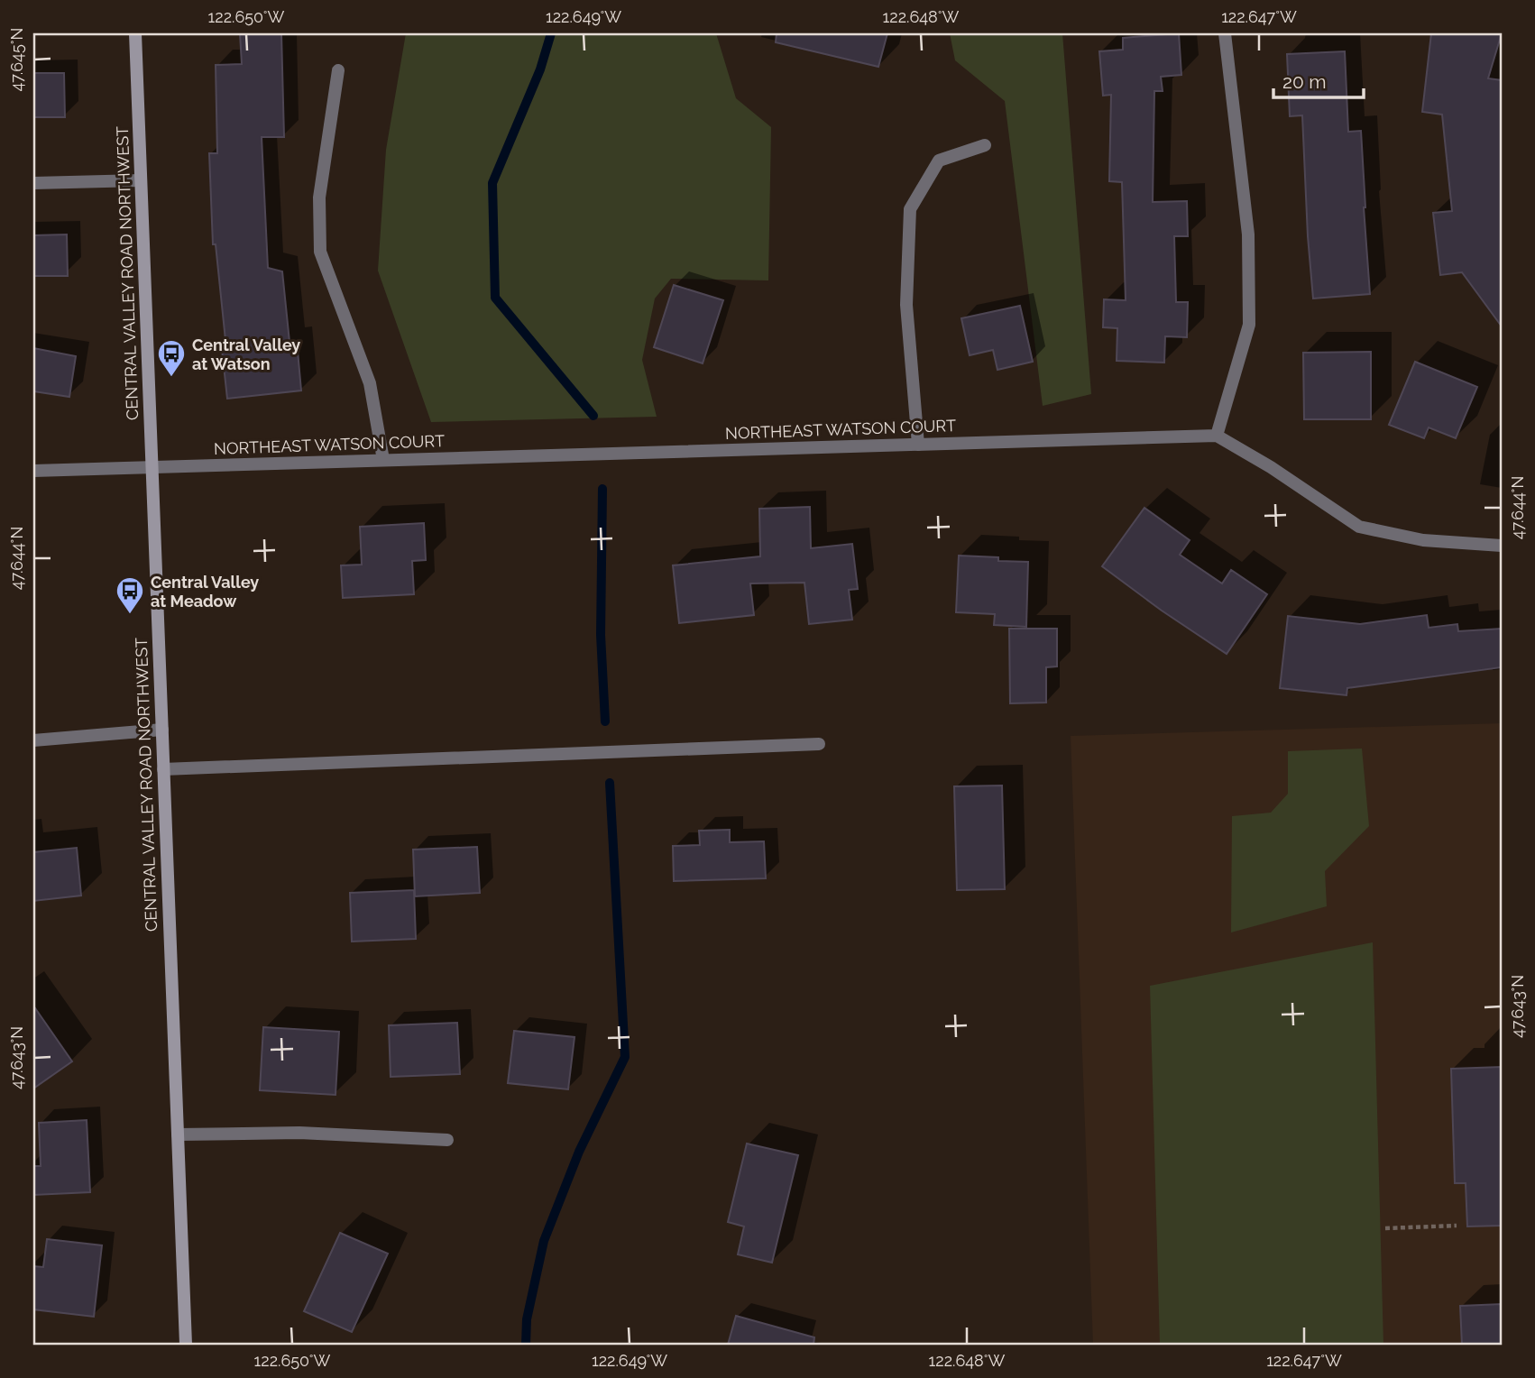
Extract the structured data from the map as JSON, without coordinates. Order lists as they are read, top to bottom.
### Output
{
  "streets": {
    "main road": ["CENTRAL VALLEY ROAD NORTHWEST"],
    "street": ["NORTHEAST WATSON COURT"]
  },
  "crossings": [
    ["CENTRAL VALLEY ROAD NORTHWEST", "NORTHEAST WATSON COURT"]
  ],
  "places": {
    "bus stop": ["Central Valley at Watson", "Central Valley at Meadow"]
  },
  "scale_bar": "20 m",
  "coordinates": [
    "122.650°W",
    "122.649°W",
    "122.648°W",
    "122.647°W",
    "47.645°N",
    "47.644°N",
    "47.643°N"
  ]
}
